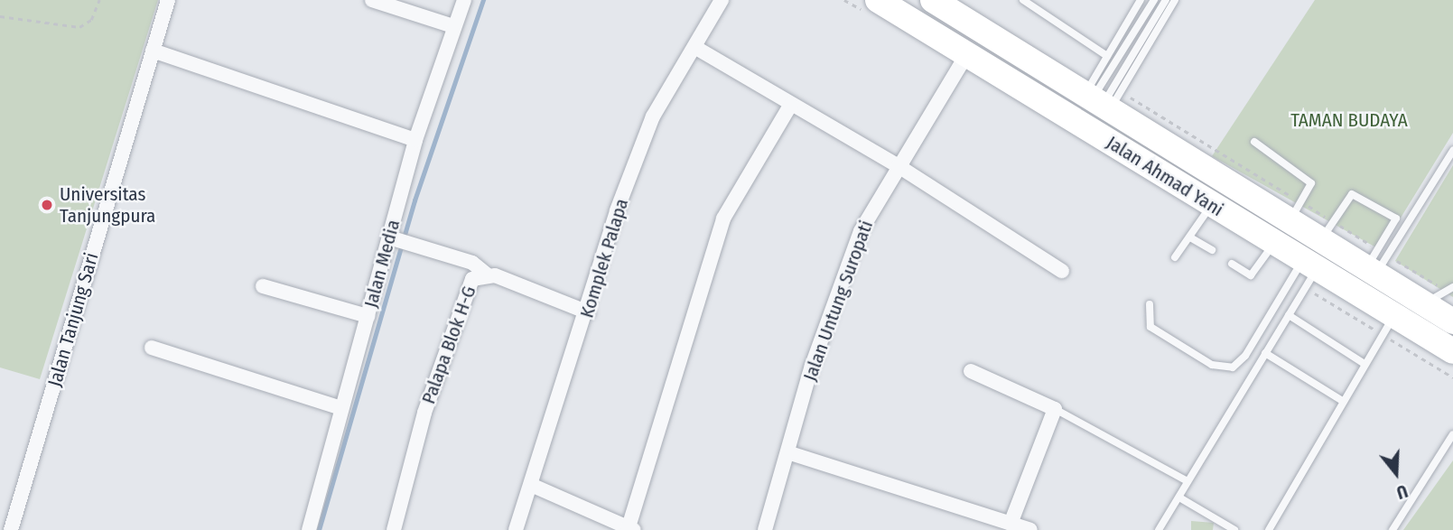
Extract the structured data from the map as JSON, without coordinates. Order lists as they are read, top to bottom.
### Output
{
  "streets": {
    "highway": ["Jalan Ahmad Yani"],
    "street": [
      "Komplek Palapa",
      "Jalan Media",
      "Jalan Untung Suropati",
      "Jalan Tanjung Sari",
      "Palapa Blok H-G"
    ]
  },
  "crossings": [
    ["Jalan Ahmad Yani", "Jalan Untung Suropati"],
    ["Komplek Palapa", "Palapa Blok H-G"]
  ],
  "parks": ["TAMAN BUDAYA"],
  "places": ["Universitas Tanjungpura"],
  "north": "bottom"
}
